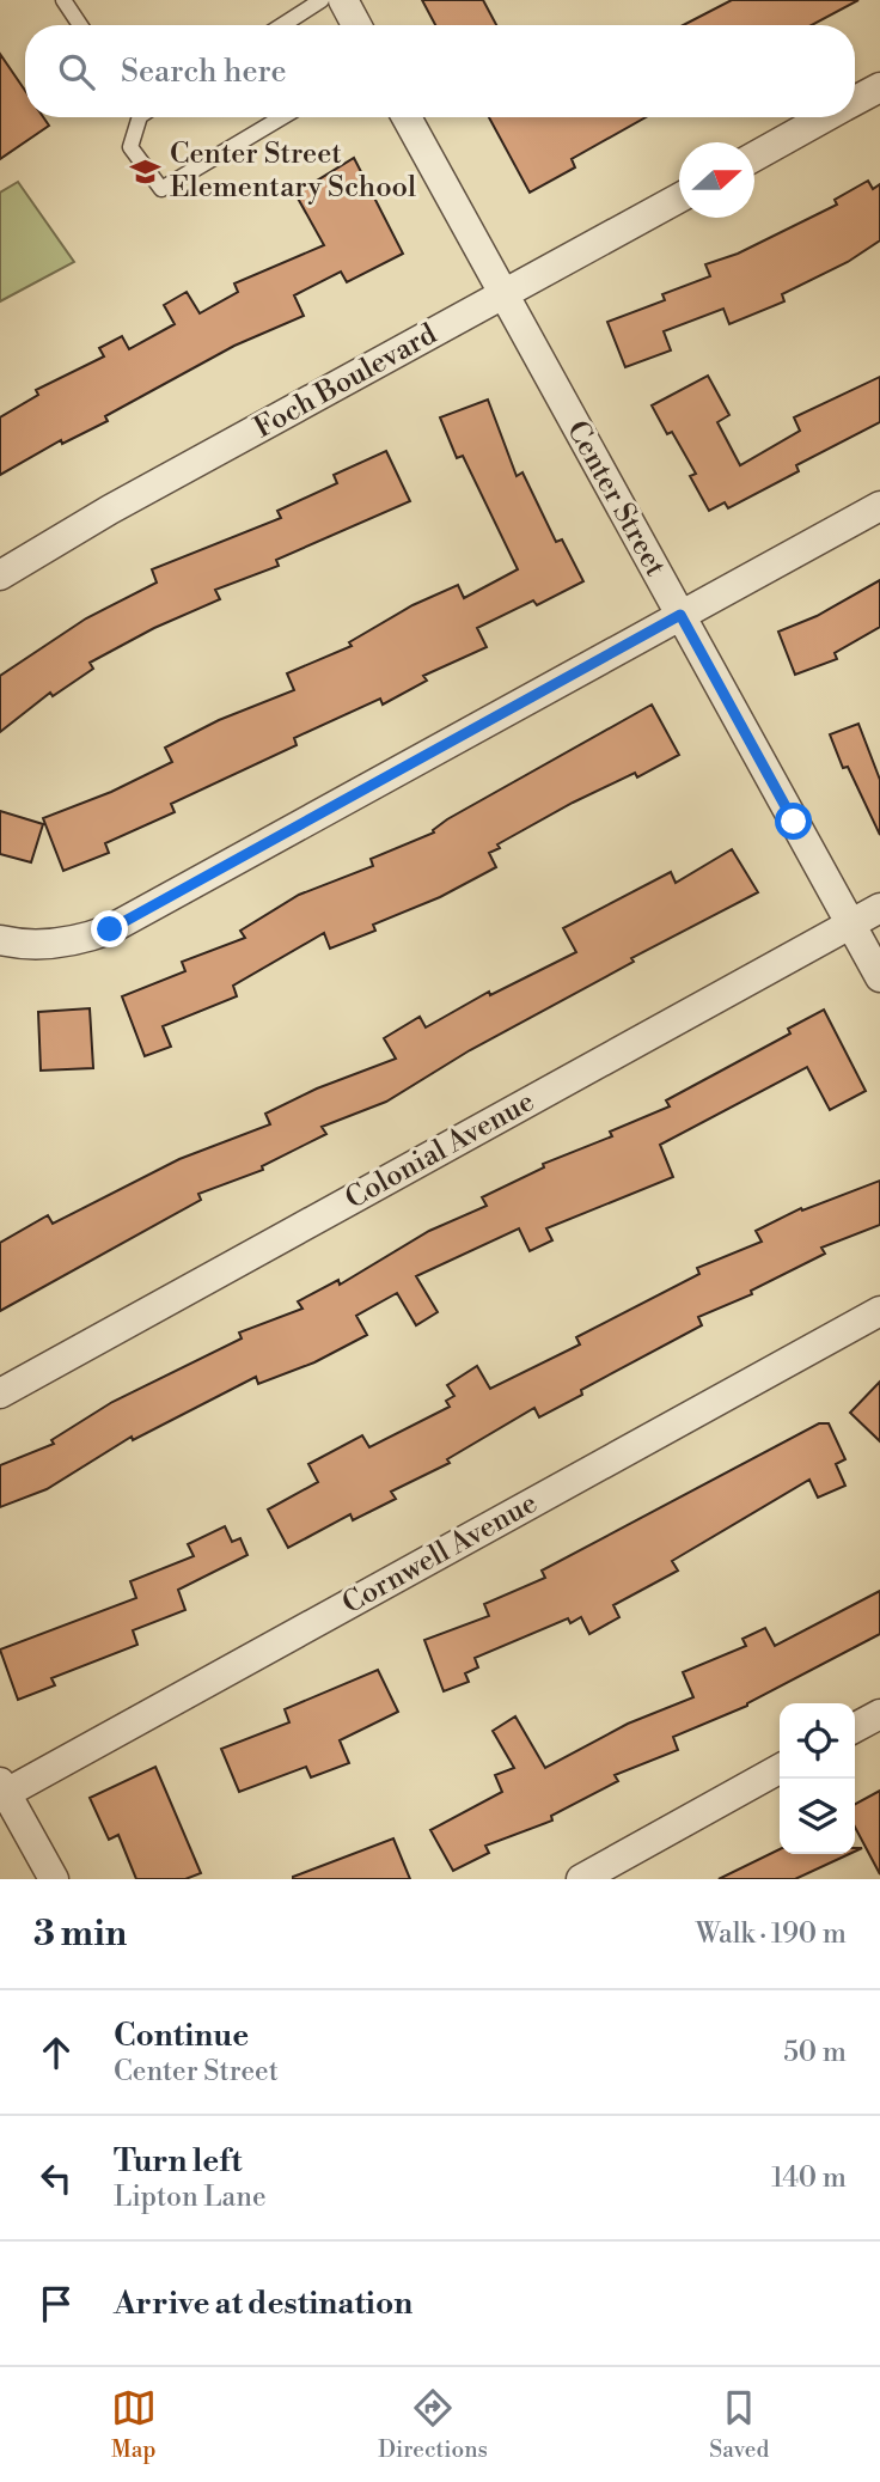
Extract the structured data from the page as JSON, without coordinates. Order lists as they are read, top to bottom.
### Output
{
  "streets": {
    "street": [
      "Foch Boulevard",
      "Center Street",
      "Colonial Avenue",
      "Cornwell Avenue"
    ]
  },
  "crossings": [
    ["Foch Boulevard", "Center Street"],
    ["Center Street", "Colonial Avenue"]
  ],
  "places": {
    "school or university": ["Center Street Elementary School"]
  },
  "north": "right",
  "page": {
    "search": "Search here",
    "heading": ["3 min", "Walk · 190 m"],
    "list": [
      ["Continue", "Center Street", "50 m"],
      ["Turn left", "Lipton Lane", "140 m"],
      "Arrive at destination"
    ],
    "nav": ["Map", "Directions", "Saved"]
  }
}
